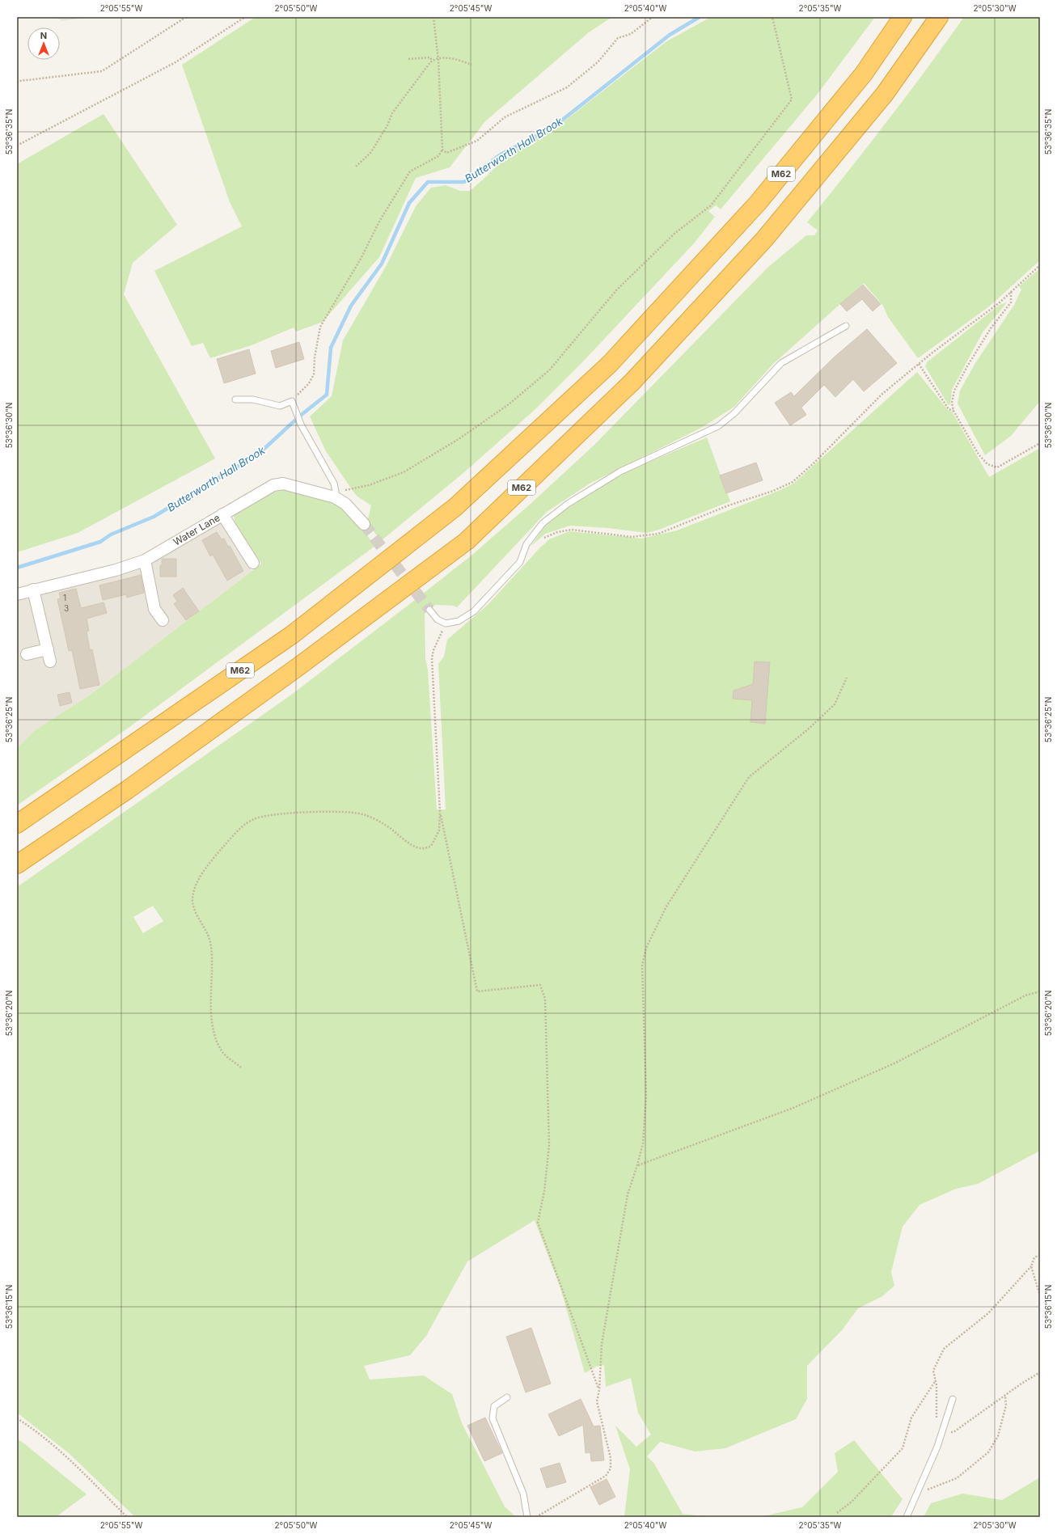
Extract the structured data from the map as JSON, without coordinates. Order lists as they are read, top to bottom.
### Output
{
  "streets": {
    "highway": ["M62"],
    "street": ["Water Lane"]
  },
  "water": ["Butterworth Hall Brook"],
  "house_numbers": ["1", "3"],
  "north": "top",
  "coordinates": [
    "2°05'55\"W",
    "2°05'50\"W",
    "2°05'45\"W",
    "2°05'40\"W",
    "2°05'35\"W",
    "2°05'30\"W",
    "53°36'35\"N",
    "53°36'30\"N",
    "53°36'25\"N",
    "53°36'20\"N",
    "53°36'15\"N"
  ]
}
